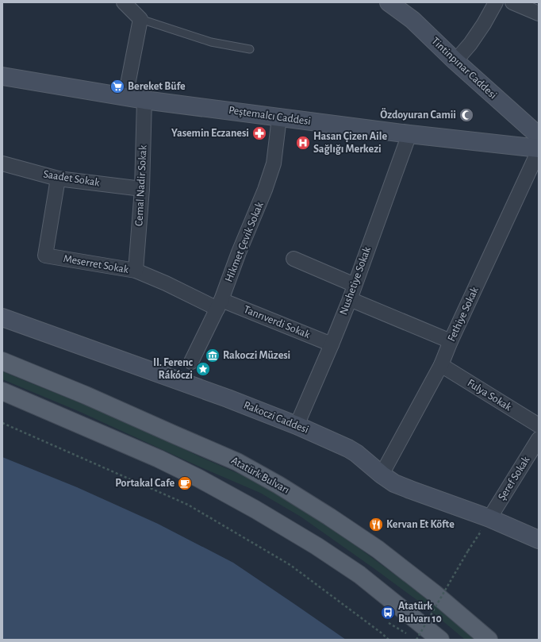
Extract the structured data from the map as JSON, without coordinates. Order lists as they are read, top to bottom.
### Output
{
  "streets": {
    "main road": ["Atatürk Bulvarı"],
    "street": [
      "Tintinpınar Caddesi",
      "Peştemalcı Caddesi",
      "Saadet Sokak",
      "Cemal Nadir Sokak",
      "Hikmet Çevik Sokak",
      "Meserret Sokak",
      "Nushetiye Sokak",
      "Fethiye Sokak",
      "Tanrıverdi Sokak",
      "Fulya Sokak",
      "Rakoczi Caddesi",
      "Şeref Sokak"
    ]
  },
  "crossings": [
    ["Peştemalcı Caddesi", "Cemal Nadir Sokak"],
    ["Peştemalcı Caddesi", "Hikmet Çevik Sokak"],
    ["Peştemalcı Caddesi", "Nushetiye Sokak"],
    ["Peştemalcı Caddesi", "Fethiye Sokak"],
    ["Saadet Sokak", "Cemal Nadir Sokak"],
    ["Saadet Sokak", "Meserret Sokak"],
    ["Cemal Nadir Sokak", "Meserret Sokak"],
    ["Hikmet Çevik Sokak", "Meserret Sokak"],
    ["Hikmet Çevik Sokak", "Tanrıverdi Sokak"],
    ["Meserret Sokak", "Tanrıverdi Sokak"],
    ["Nushetiye Sokak", "Tanrıverdi Sokak"],
    ["Nushetiye Sokak", "Rakoczi Caddesi"],
    ["Fethiye Sokak", "Fulya Sokak"],
    ["Fethiye Sokak", "Rakoczi Caddesi"],
    ["Rakoczi Caddesi", "Şeref Sokak"]
  ],
  "places": {
    "supermarket": ["Bereket Büfe"],
    "mosque": ["Özdoyuran Camii"],
    "pharmacy": ["Yasemin Eczanesi"],
    "hospital": ["Hasan Çizen Aile Sağlığı Merkezi"],
    "museum": ["Rakoczi Müzesi"],
    "place": ["II. Ferenc Rákóczi"],
    "cafe": ["Portakal Cafe"],
    "restaurant": ["Kervan Et Köfte"],
    "bus stop": ["Atatürk Bulvarı 10"]
  }
}
